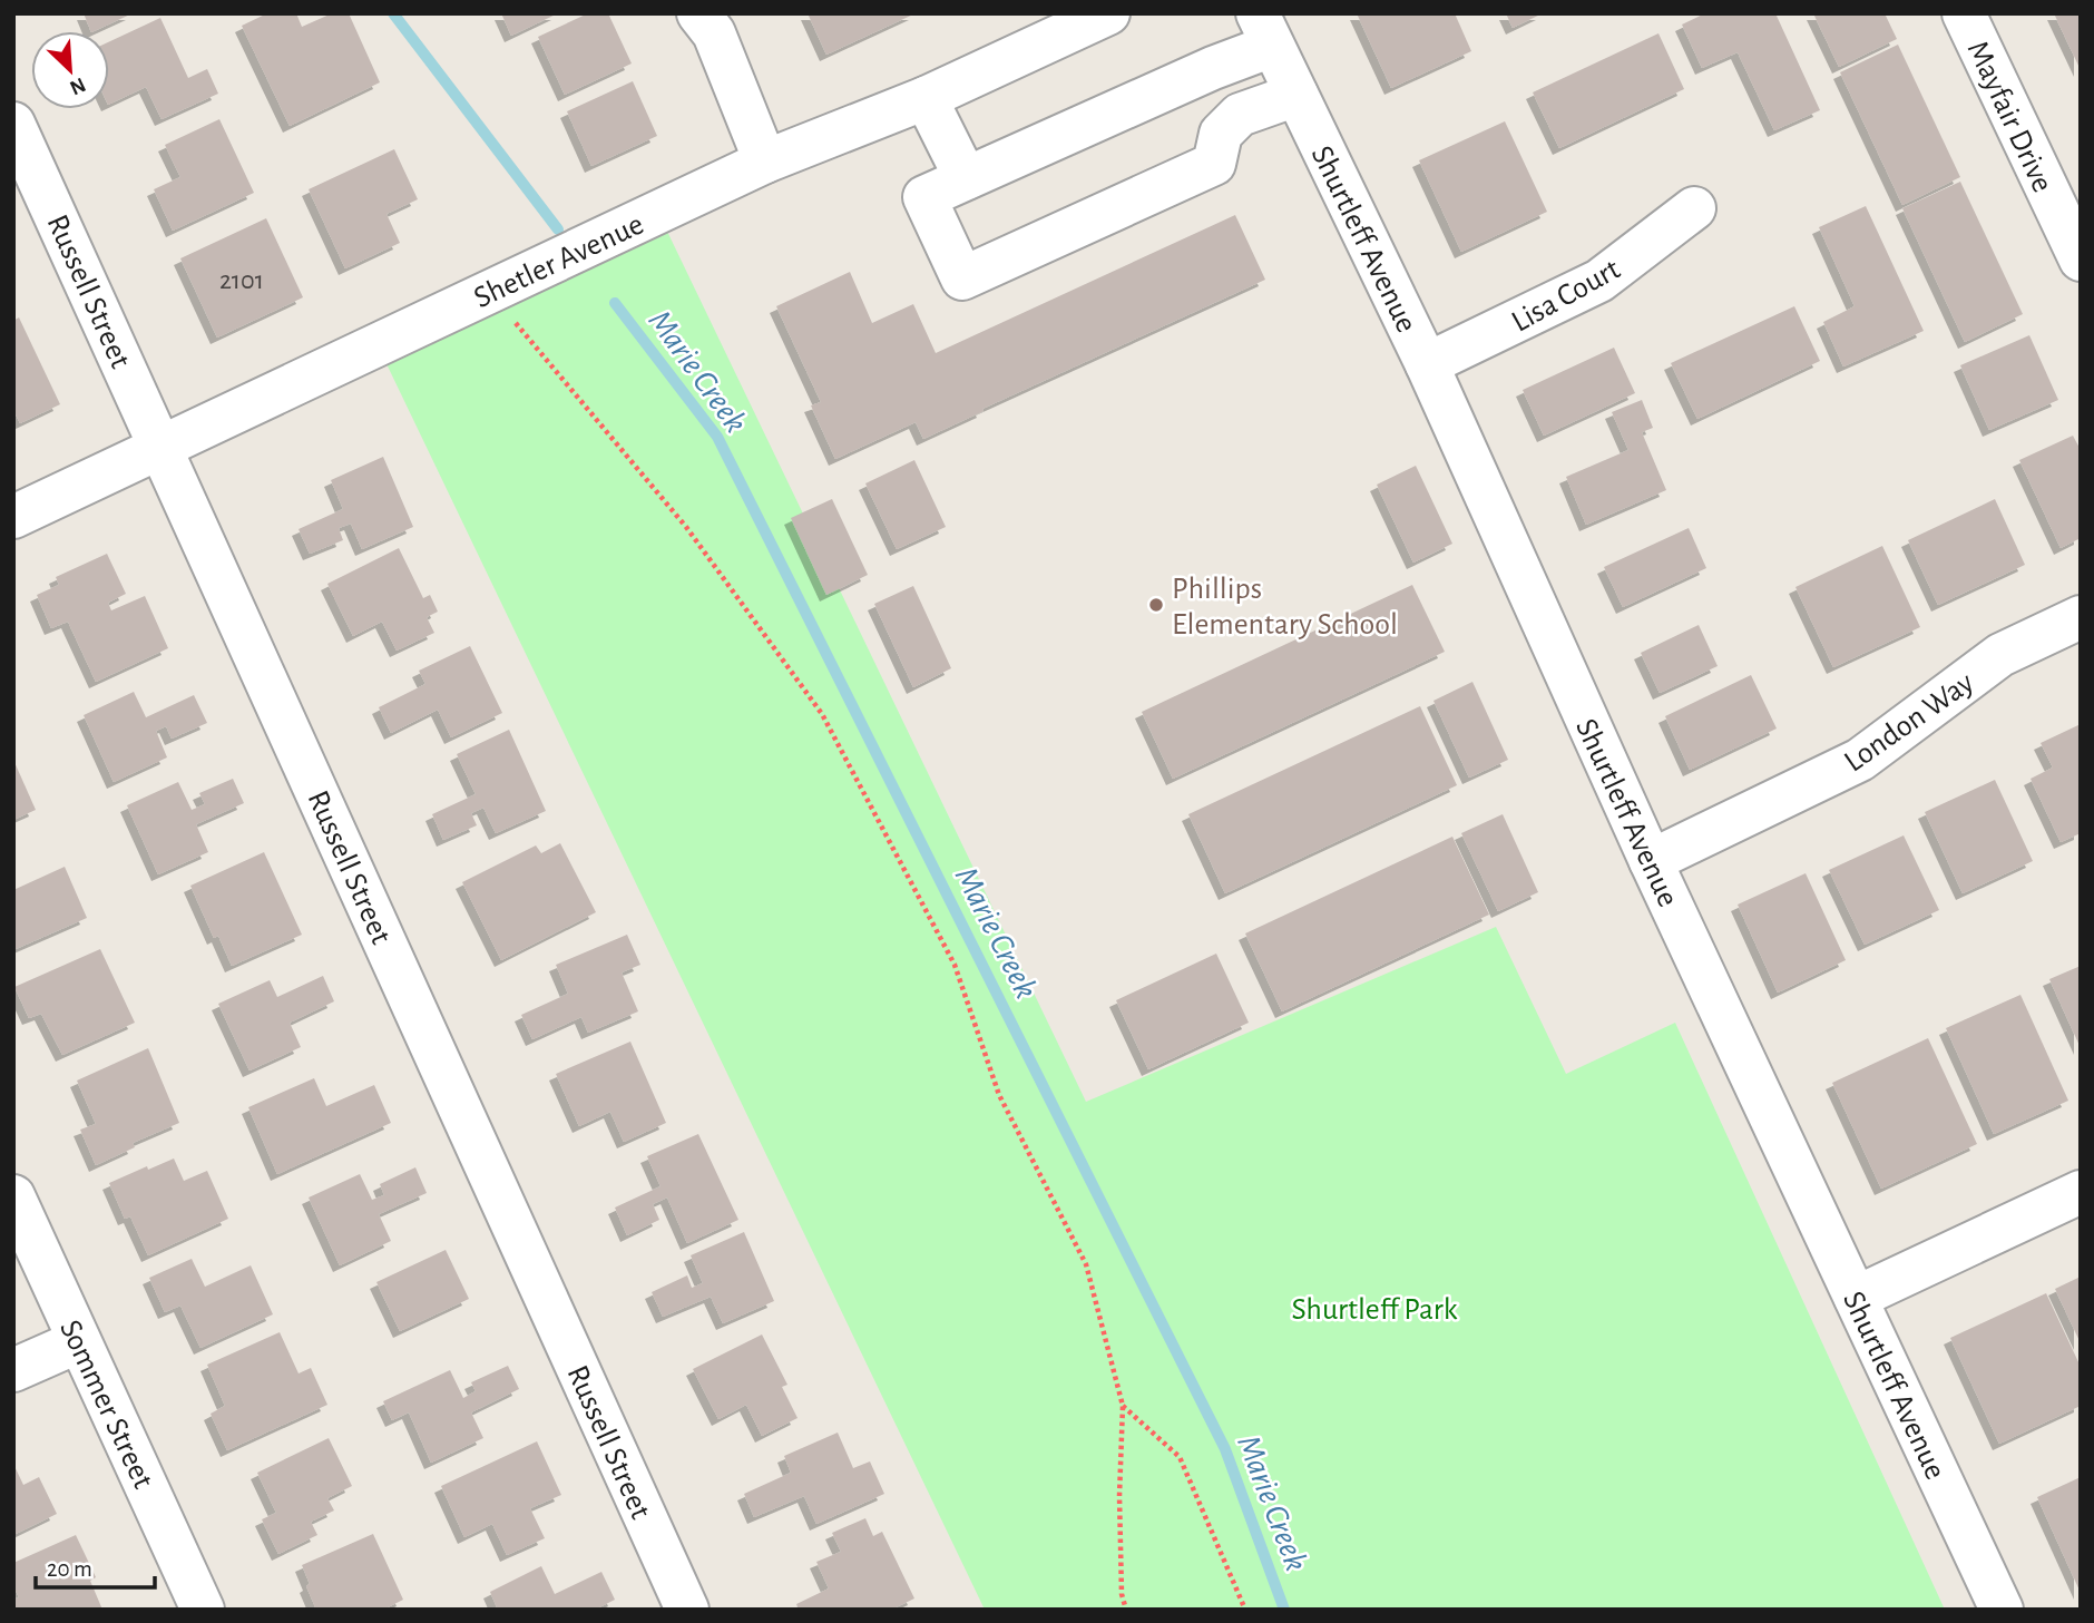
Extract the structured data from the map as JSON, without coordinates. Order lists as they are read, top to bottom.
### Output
{
  "streets": {
    "street": [
      "Mayfair Drive",
      "Shurtleff Avenue",
      "Shetler Avenue",
      "Russell Street",
      "Lisa Court",
      "London Way",
      "Sommer Street"
    ]
  },
  "crossings": [
    ["Shurtleff Avenue", "Lisa Court"],
    ["Shurtleff Avenue", "London Way"],
    ["Shetler Avenue", "Russell Street"]
  ],
  "water": ["Marie Creek"],
  "parks": ["Shurtleff Park"],
  "places": ["Phillips Elementary School"],
  "house_numbers": ["2101"],
  "scale_bar": "20 m",
  "north": "bottom right"
}
